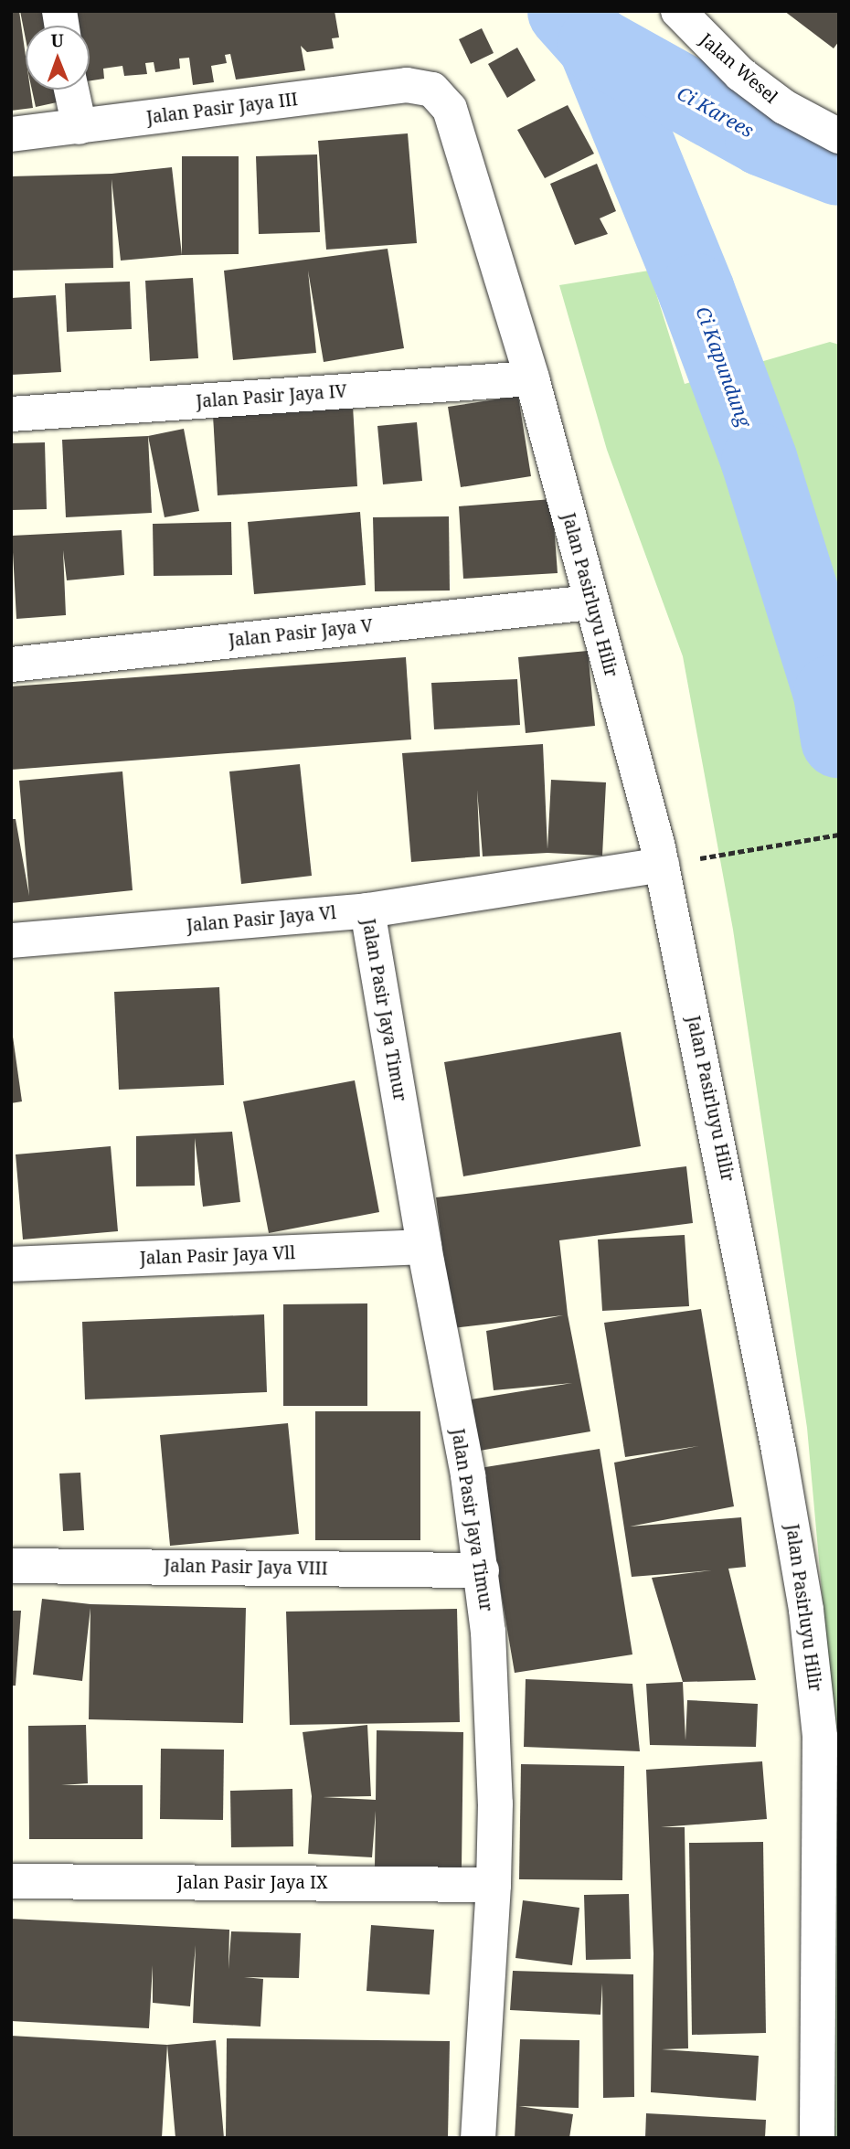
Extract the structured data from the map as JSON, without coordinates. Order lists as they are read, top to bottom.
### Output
{
  "streets": {
    "street": [
      "Jalan Wesel",
      "Jalan Pasir Jaya III",
      "Jalan Pasir Jaya IV",
      "Jalan Pasirluyu Hilir",
      "Jalan Pasir Jaya V",
      "Jalan Pasir Jaya Vl",
      "Jalan Pasir Jaya Timur",
      "Jalan Pasir Jaya Vll",
      "Jalan Pasir Jaya VIII",
      "Jalan Pasir Jaya IX"
    ]
  },
  "crossings": [
    ["Jalan Pasir Jaya III", "Jalan Pasirluyu Hilir"],
    ["Jalan Pasir Jaya IV", "Jalan Pasirluyu Hilir"],
    ["Jalan Pasirluyu Hilir", "Jalan Pasir Jaya V"],
    ["Jalan Pasirluyu Hilir", "Jalan Pasir Jaya Vl"],
    ["Jalan Pasir Jaya Vl", "Jalan Pasir Jaya Timur"],
    ["Jalan Pasir Jaya Timur", "Jalan Pasir Jaya Vll"],
    ["Jalan Pasir Jaya Timur", "Jalan Pasir Jaya VIII"],
    ["Jalan Pasir Jaya Timur", "Jalan Pasir Jaya IX"]
  ],
  "water": ["Ci Karees", "Ci Kapundung"],
  "north": "top"
}
